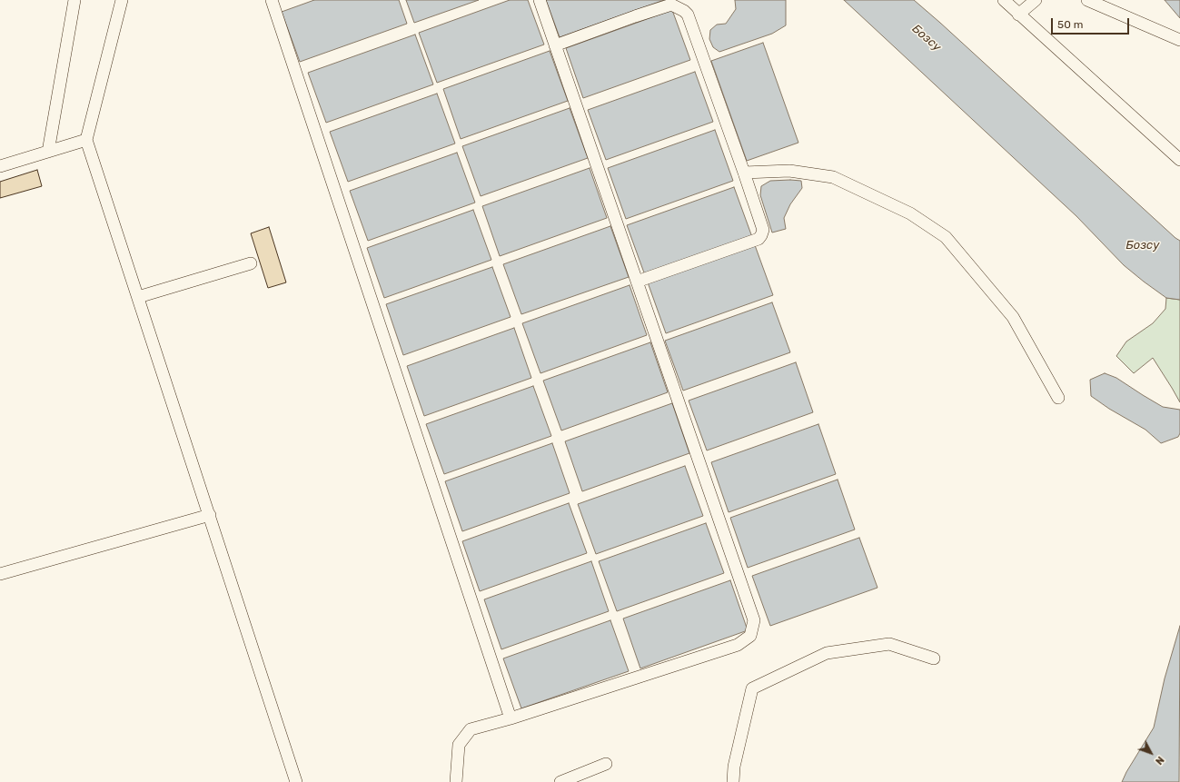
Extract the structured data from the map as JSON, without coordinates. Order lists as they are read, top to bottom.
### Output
{
  "water": ["Бозсу"],
  "scale_bar": "50 m",
  "north": "bottom right"
}
